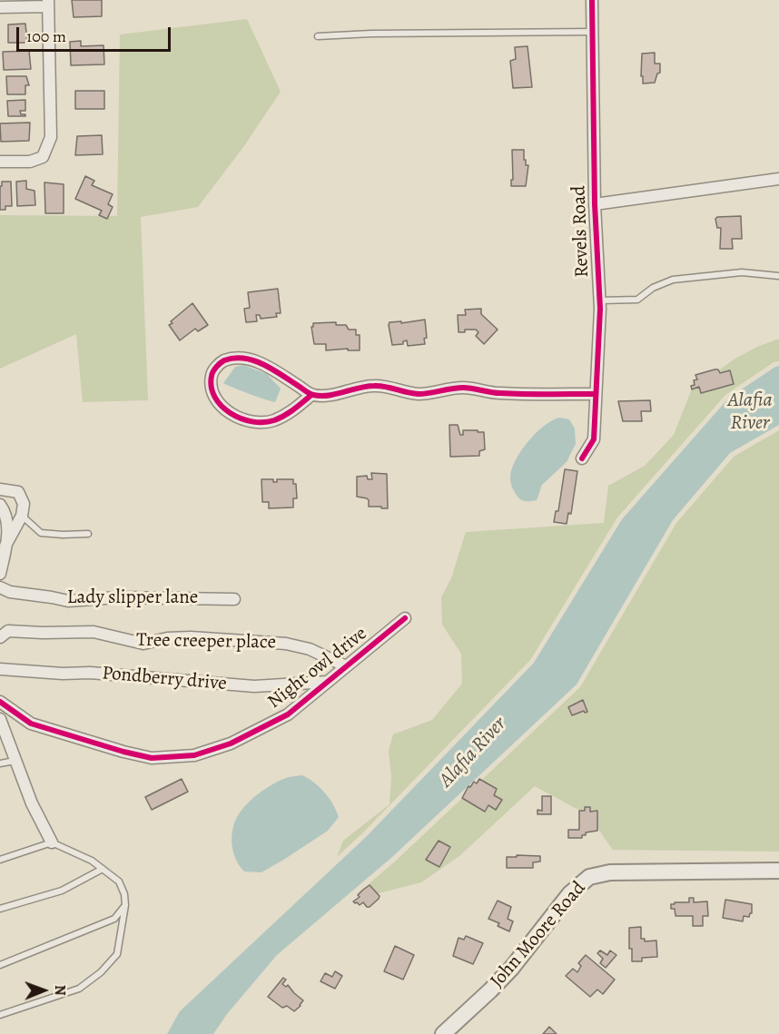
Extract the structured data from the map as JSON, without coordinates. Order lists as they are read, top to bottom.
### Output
{
  "streets": {
    "street": [
      "Revels Road",
      "Lady slipper lane",
      "Tree creeper place",
      "Night owl drive",
      "Pondberry drive",
      "John Moore Road"
    ]
  },
  "crossings": [
    ["Tree creeper place", "Night owl drive"],
    ["Night owl drive", "Pondberry drive"]
  ],
  "water": ["Alafia River"],
  "scale_bar": "100 m",
  "north": "right"
}
